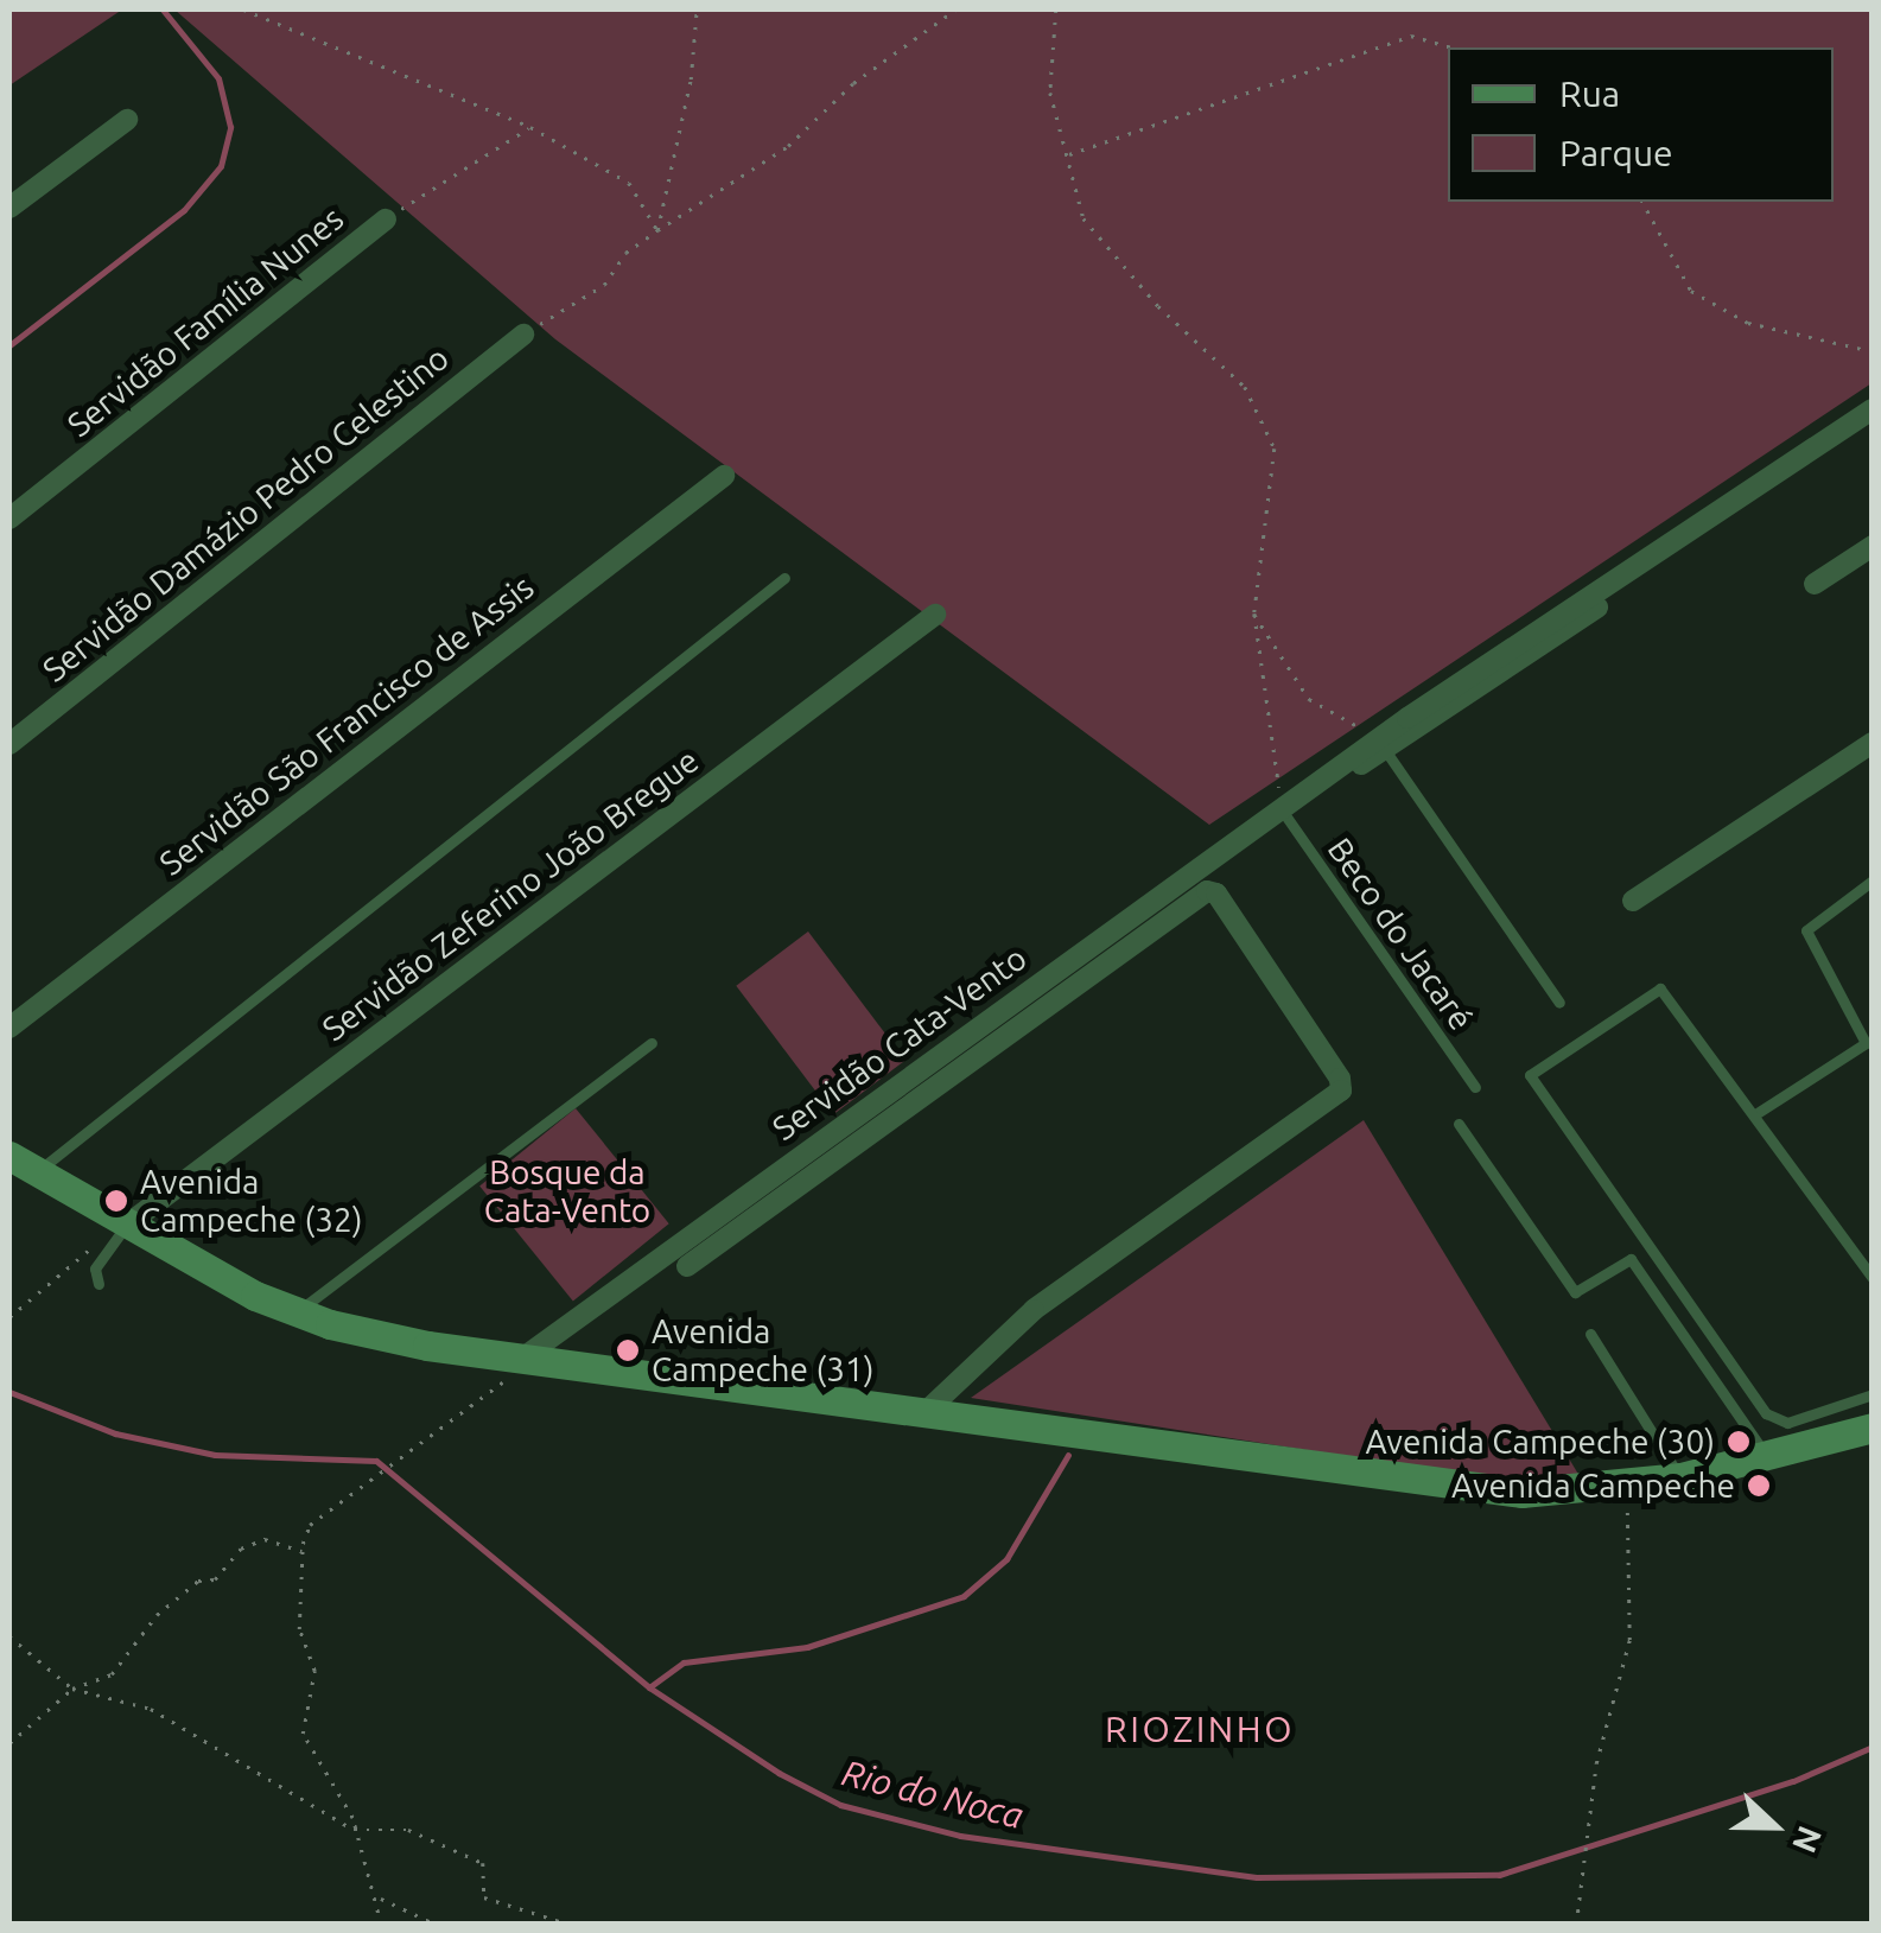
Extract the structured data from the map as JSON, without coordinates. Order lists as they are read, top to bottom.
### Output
{
  "streets": {
    "street": [
      "Servidão Família Nunes",
      "Servidão Damázio Pedro Celestino",
      "Servidão São Francisco de Assis",
      "Servidão Zeferino João Bregue",
      "Servidão Cata-Vento"
    ],
    "lane": ["Beco do Jacaré"]
  },
  "crossings": [
    ["Beco do Jacaré", "Servidão Cata-Vento"]
  ],
  "districts": ["RIOZINHO"],
  "water": ["Rio do Noca"],
  "parks": ["Bosque da Cata-Vento"],
  "places": [
    "Avenida Campeche (32)",
    "Avenida Campeche (31)",
    "Avenida Campeche (30)",
    "Avenida Campeche"
  ],
  "legend": ["Rua", "Parque"],
  "north": "right"
}
